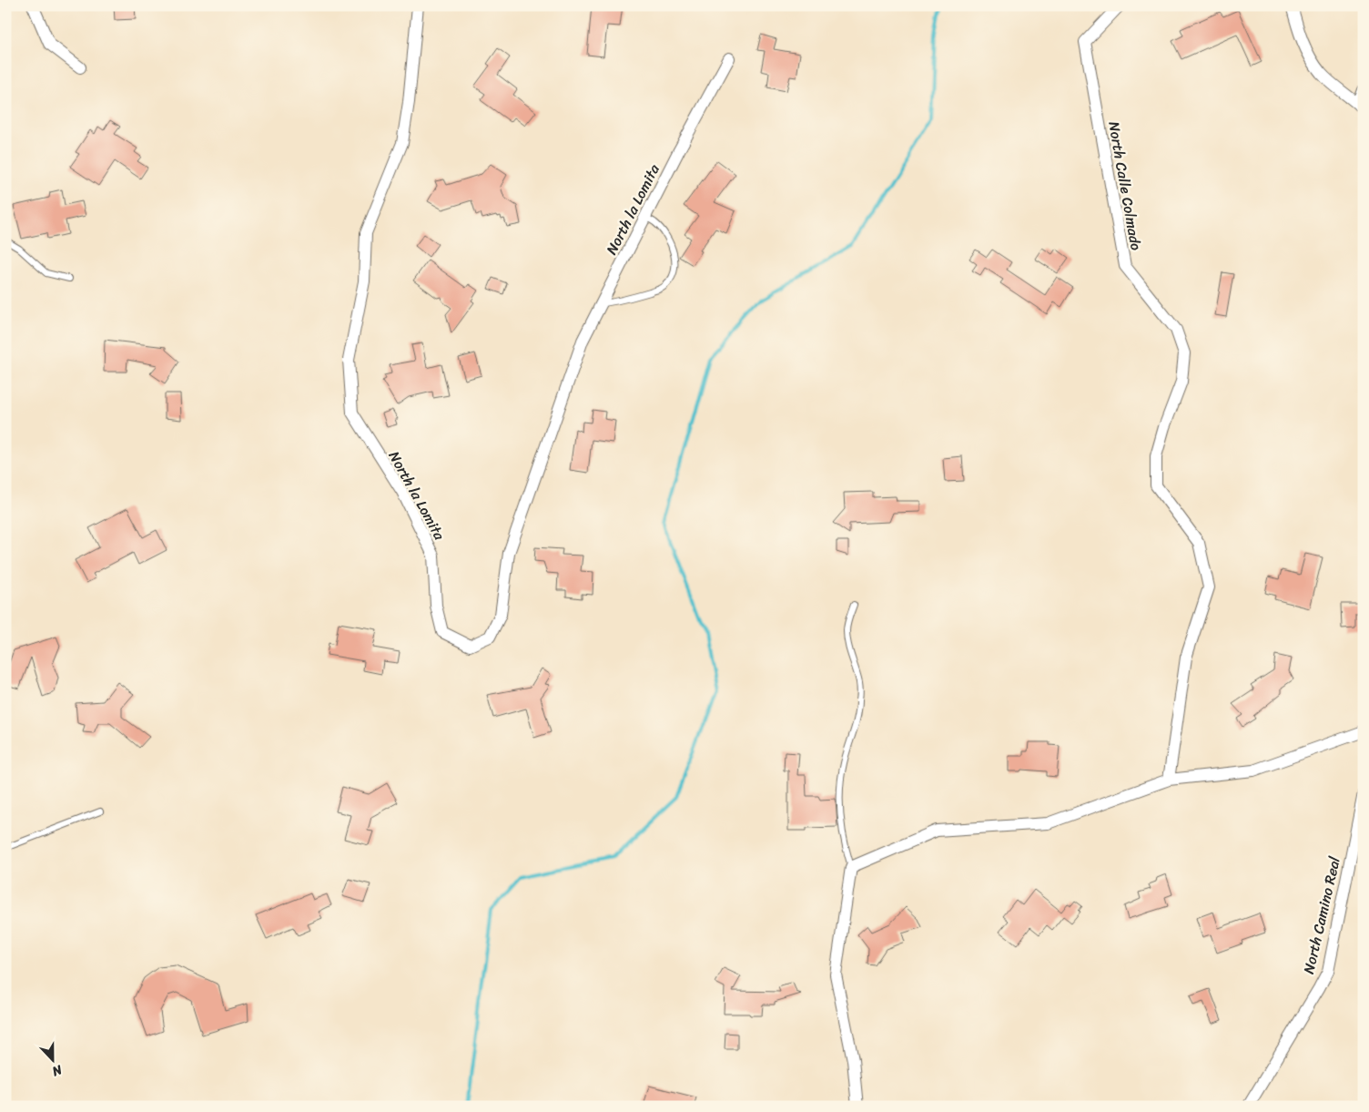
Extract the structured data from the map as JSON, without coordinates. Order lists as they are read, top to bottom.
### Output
{
  "streets": {
    "street": ["North Calle Colmado", "North la Lomita", "North Camino Real"]
  },
  "north": "bottom"
}
